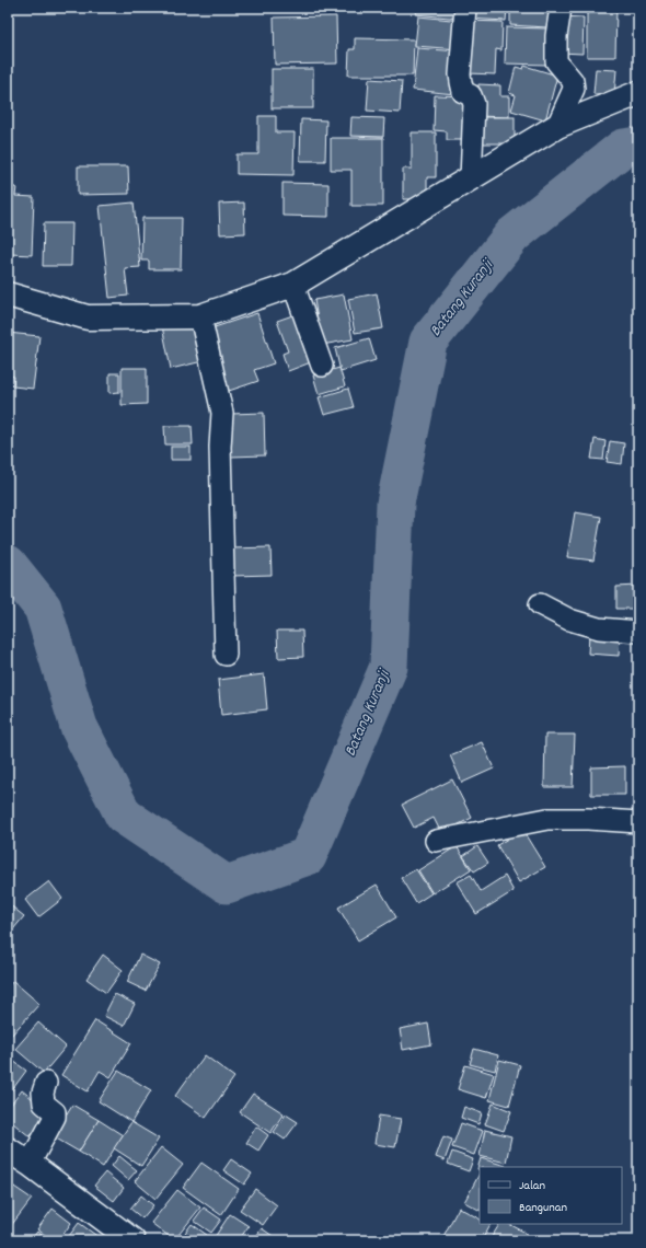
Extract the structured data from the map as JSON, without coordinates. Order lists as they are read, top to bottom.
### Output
{
  "water": ["Batang Kuranji"],
  "legend": ["Jalan", "Bangunan"]
}
